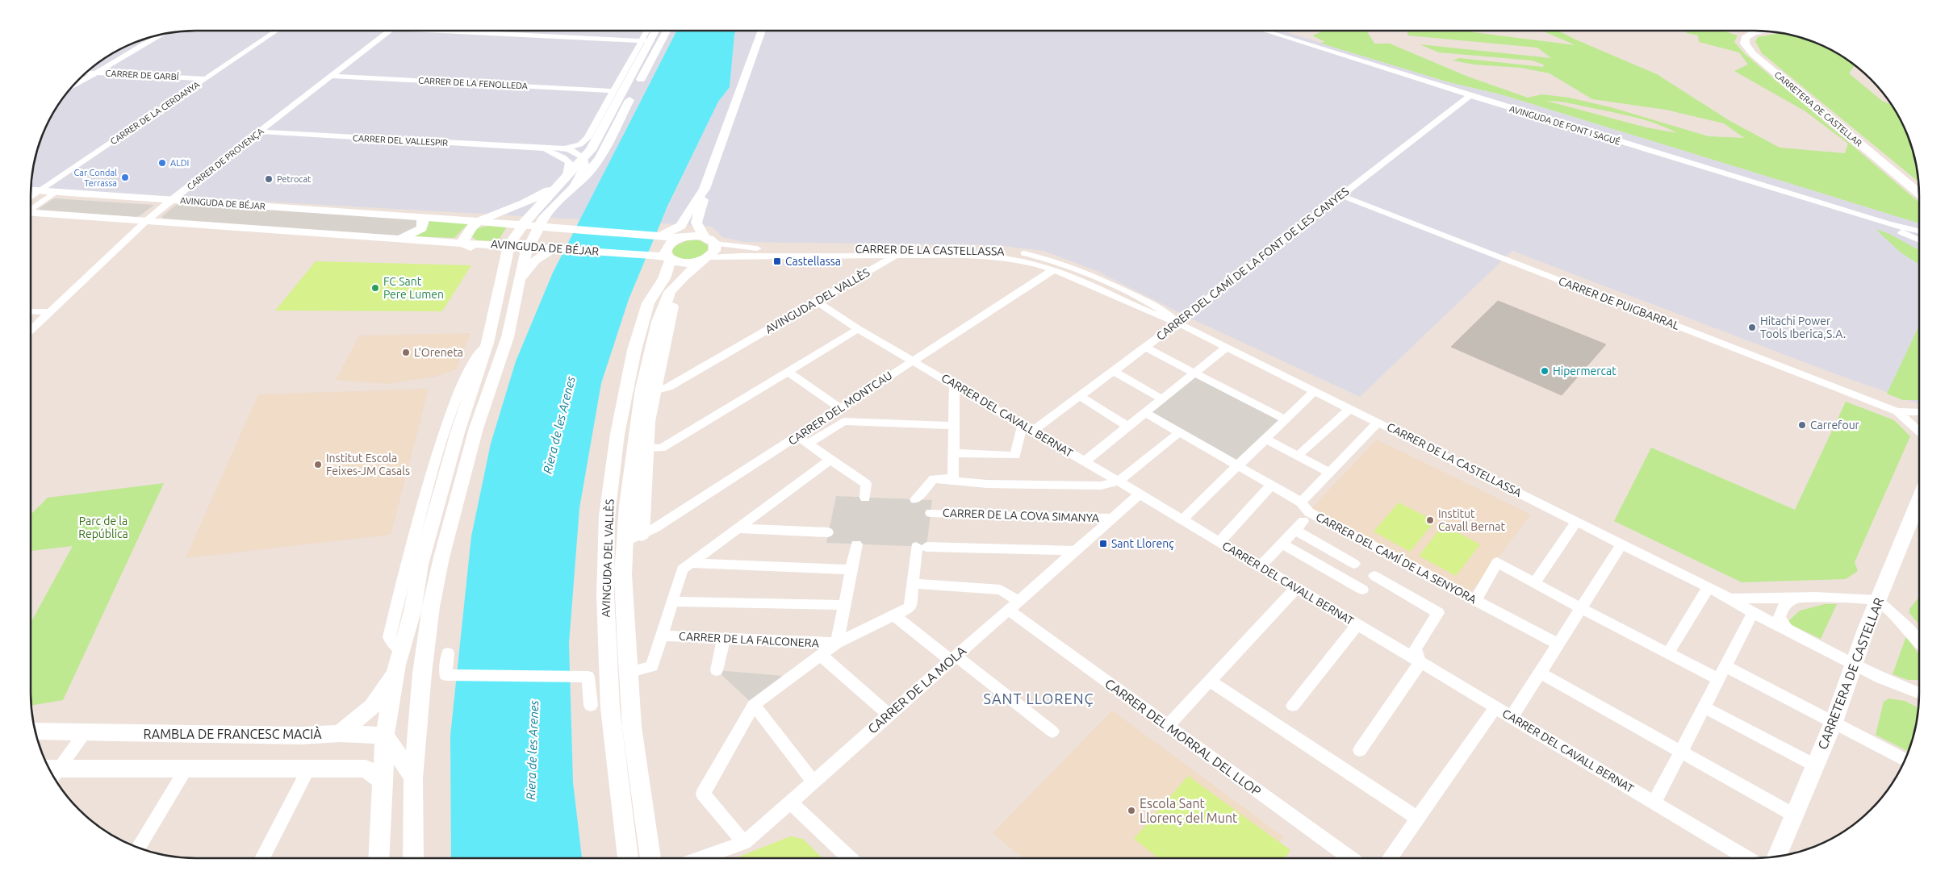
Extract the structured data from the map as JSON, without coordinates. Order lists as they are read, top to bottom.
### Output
{
  "streets": {
    "main road": [
      "CARRETERA DE CASTELLAR",
      "AVINGUDA DE BÉJAR",
      "AVINGUDA DEL VALLÈS",
      "RAMBLA DE FRANCESC MACIÀ"
    ],
    "street": [
      "CARRER DE GARBÍ",
      "CARRER DE LA FENOLLEDA",
      "CARRER DE LA CERDANYA",
      "AVINGUDA DE FONT I SAGUÉ",
      "CARRER DEL VALLESPIR",
      "CARRER DE PROVENÇA",
      "CARRER DE LA CASTELLASSA",
      "CARRER DEL CAMÍ DE LA FONT DE LES CANYES",
      "CARRER DE PUIGBARRAL",
      "CARRER DEL MONTCAU",
      "CARRER DEL CAVALL BERNAT",
      "CARRER DE LA COVA SIMANYA",
      "CARRER DEL CAMÍ DE LA SENYORA",
      "CARRER DE LA FALCONERA",
      "CARRER DE LA MOLA",
      "CARRER DEL MORRAL DEL LLOP"
    ]
  },
  "crossings": [
    ["CARRER DE GARBÍ", "CARRER DE LA CERDANYA"],
    ["CARRER DE LA FENOLLEDA", "CARRER DE PROVENÇA"],
    ["CARRETERA DE CASTELLAR", "CARRER DE LA CASTELLASSA"],
    ["CARRER DE LA CERDANYA", "AVINGUDA DE BÉJAR"],
    ["AVINGUDA DE FONT I SAGUÉ", "CARRER DEL CAMÍ DE LA FONT DE LES CANYES"],
    ["CARRER DEL VALLESPIR", "CARRER DE PROVENÇA"],
    ["CARRER DE PROVENÇA", "AVINGUDA DE BÉJAR"],
    ["AVINGUDA DE BÉJAR", "CARRER DE LA CASTELLASSA"],
    ["AVINGUDA DE BÉJAR", "AVINGUDA DEL VALLÈS"],
    ["CARRER DE LA CASTELLASSA", "CARRER DEL CAMÍ DE LA FONT DE LES CANYES"],
    ["CARRER DE LA CASTELLASSA", "AVINGUDA DEL VALLÈS"],
    ["CARRER DE LA CASTELLASSA", "CARRER DEL MONTCAU"],
    ["CARRER DEL CAMÍ DE LA FONT DE LES CANYES", "CARRER DE PUIGBARRAL"],
    ["CARRER DEL CAMÍ DE LA FONT DE LES CANYES", "CARRER DEL CAVALL BERNAT"],
    ["AVINGUDA DEL VALLÈS", "CARRER DEL MONTCAU"],
    ["AVINGUDA DEL VALLÈS", "CARRER DEL CAVALL BERNAT"],
    ["CARRER DEL MONTCAU", "CARRER DEL CAVALL BERNAT"],
    ["CARRER DEL CAVALL BERNAT", "CARRER DE LA MOLA"],
    ["CARRER DE LA COVA SIMANYA", "CARRER DE LA MOLA"],
    ["CARRER DE LA MOLA", "CARRER DEL MORRAL DEL LLOP"]
  ],
  "districts": ["SANT LLORENÇ"],
  "water": ["Riera de les Arenes"],
  "parks": ["Parc de la República"],
  "places": {
    "other": [
      "ALDI",
      "Car Condal Terrassa",
      "Petrocat",
      "FC Sant Pere Lumen",
      "Hitachi Power Tools Iberica,S.A.",
      "L'Oreneta",
      "Hipermercat",
      "Carrefour",
      "Institut Escola Feixes-JM Casals",
      "Institut Cavall Bernat",
      "Escola Sant Llorenç del Munt"
    ],
    "transit": ["Castellassa", "Sant Llorenç"]
  }
}
